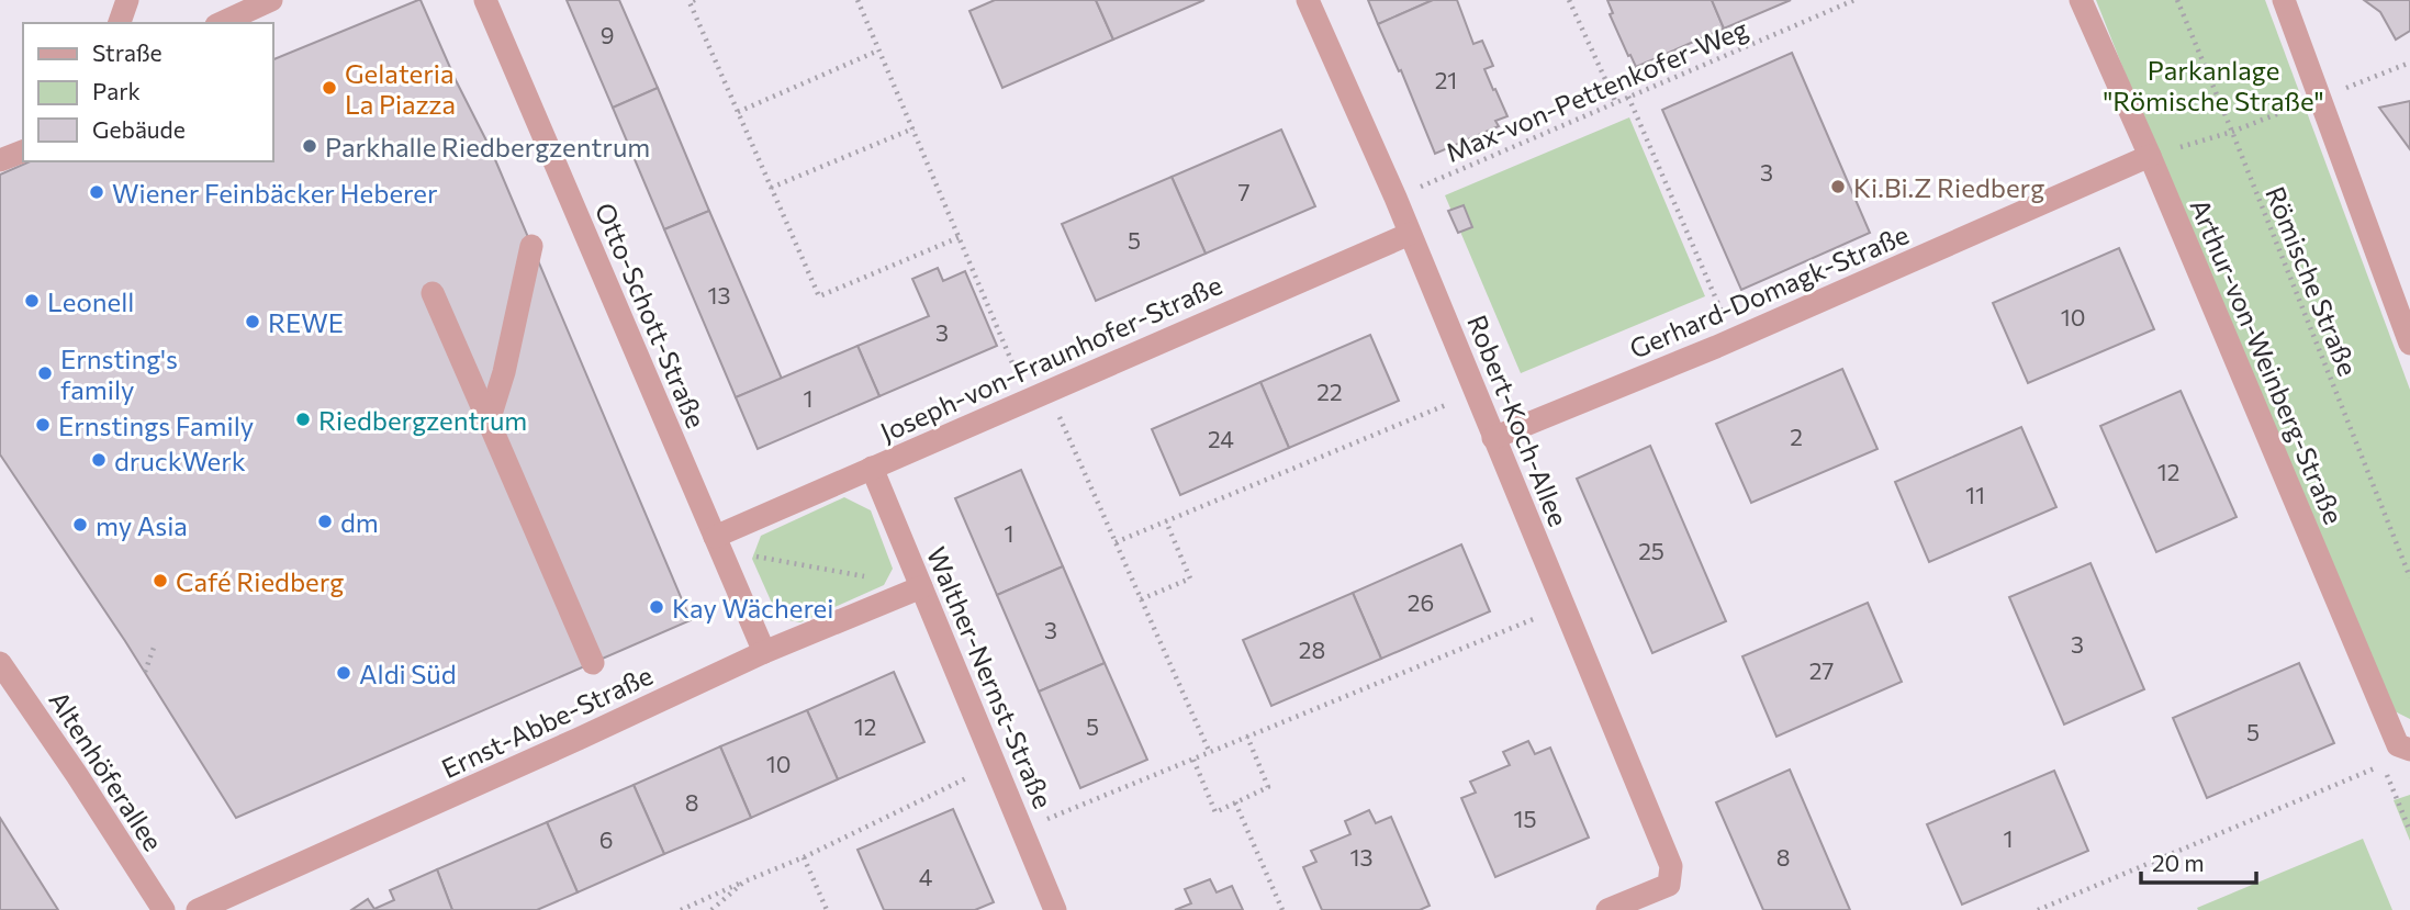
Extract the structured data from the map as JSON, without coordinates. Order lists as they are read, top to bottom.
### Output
{
  "streets": {
    "street": [
      "Gerhard-Domagk-Straße",
      "Otto-Schott-Straße",
      "Joseph-von-Fraunhofer-Straße",
      "Arthur-von-Weinberg-Straße",
      "Robert-Koch-Allee",
      "Walther-Nernst-Straße",
      "Ernst-Abbe-Straße",
      "Altenhöferallee"
    ],
    "path": ["Max-von-Pettenkofer-Weg", "Römische Straße"]
  },
  "crossings": [
    ["Max-von-Pettenkofer-Weg", "Robert-Koch-Allee"],
    ["Gerhard-Domagk-Straße", "Arthur-von-Weinberg-Straße"],
    ["Gerhard-Domagk-Straße", "Robert-Koch-Allee"],
    ["Otto-Schott-Straße", "Joseph-von-Fraunhofer-Straße"],
    ["Otto-Schott-Straße", "Ernst-Abbe-Straße"],
    ["Joseph-von-Fraunhofer-Straße", "Robert-Koch-Allee"],
    ["Joseph-von-Fraunhofer-Straße", "Walther-Nernst-Straße"],
    ["Walther-Nernst-Straße", "Ernst-Abbe-Straße"]
  ],
  "parks": ["Parkanlage \"Römische Straße\""],
  "places": [
    "Gelateria La Piazza",
    "Parkhalle Riedbergzentrum",
    "Ki.Bi.Z Riedberg",
    "Wiener Feinbäcker Heberer",
    "Leonell",
    "REWE",
    "Ernsting's family",
    "Riedbergzentrum",
    "Ernstings Family",
    "druckWerk",
    "dm",
    "my Asia",
    "Café Riedberg",
    "Kay Wächerei",
    "Aldi Süd"
  ],
  "house_numbers": [
    "9",
    "21",
    "3",
    "7",
    "5",
    "13",
    "10",
    "3",
    "22",
    "1",
    "2",
    "24",
    "12",
    "11",
    "1",
    "25",
    "26",
    "3",
    "3",
    "28",
    "27",
    "12",
    "5",
    "5",
    "10",
    "8",
    "15",
    "1",
    "6",
    "13",
    "8",
    "4"
  ],
  "legend": ["Straße", "Park", "Gebäude"],
  "scale_bar": "20 m"
}
